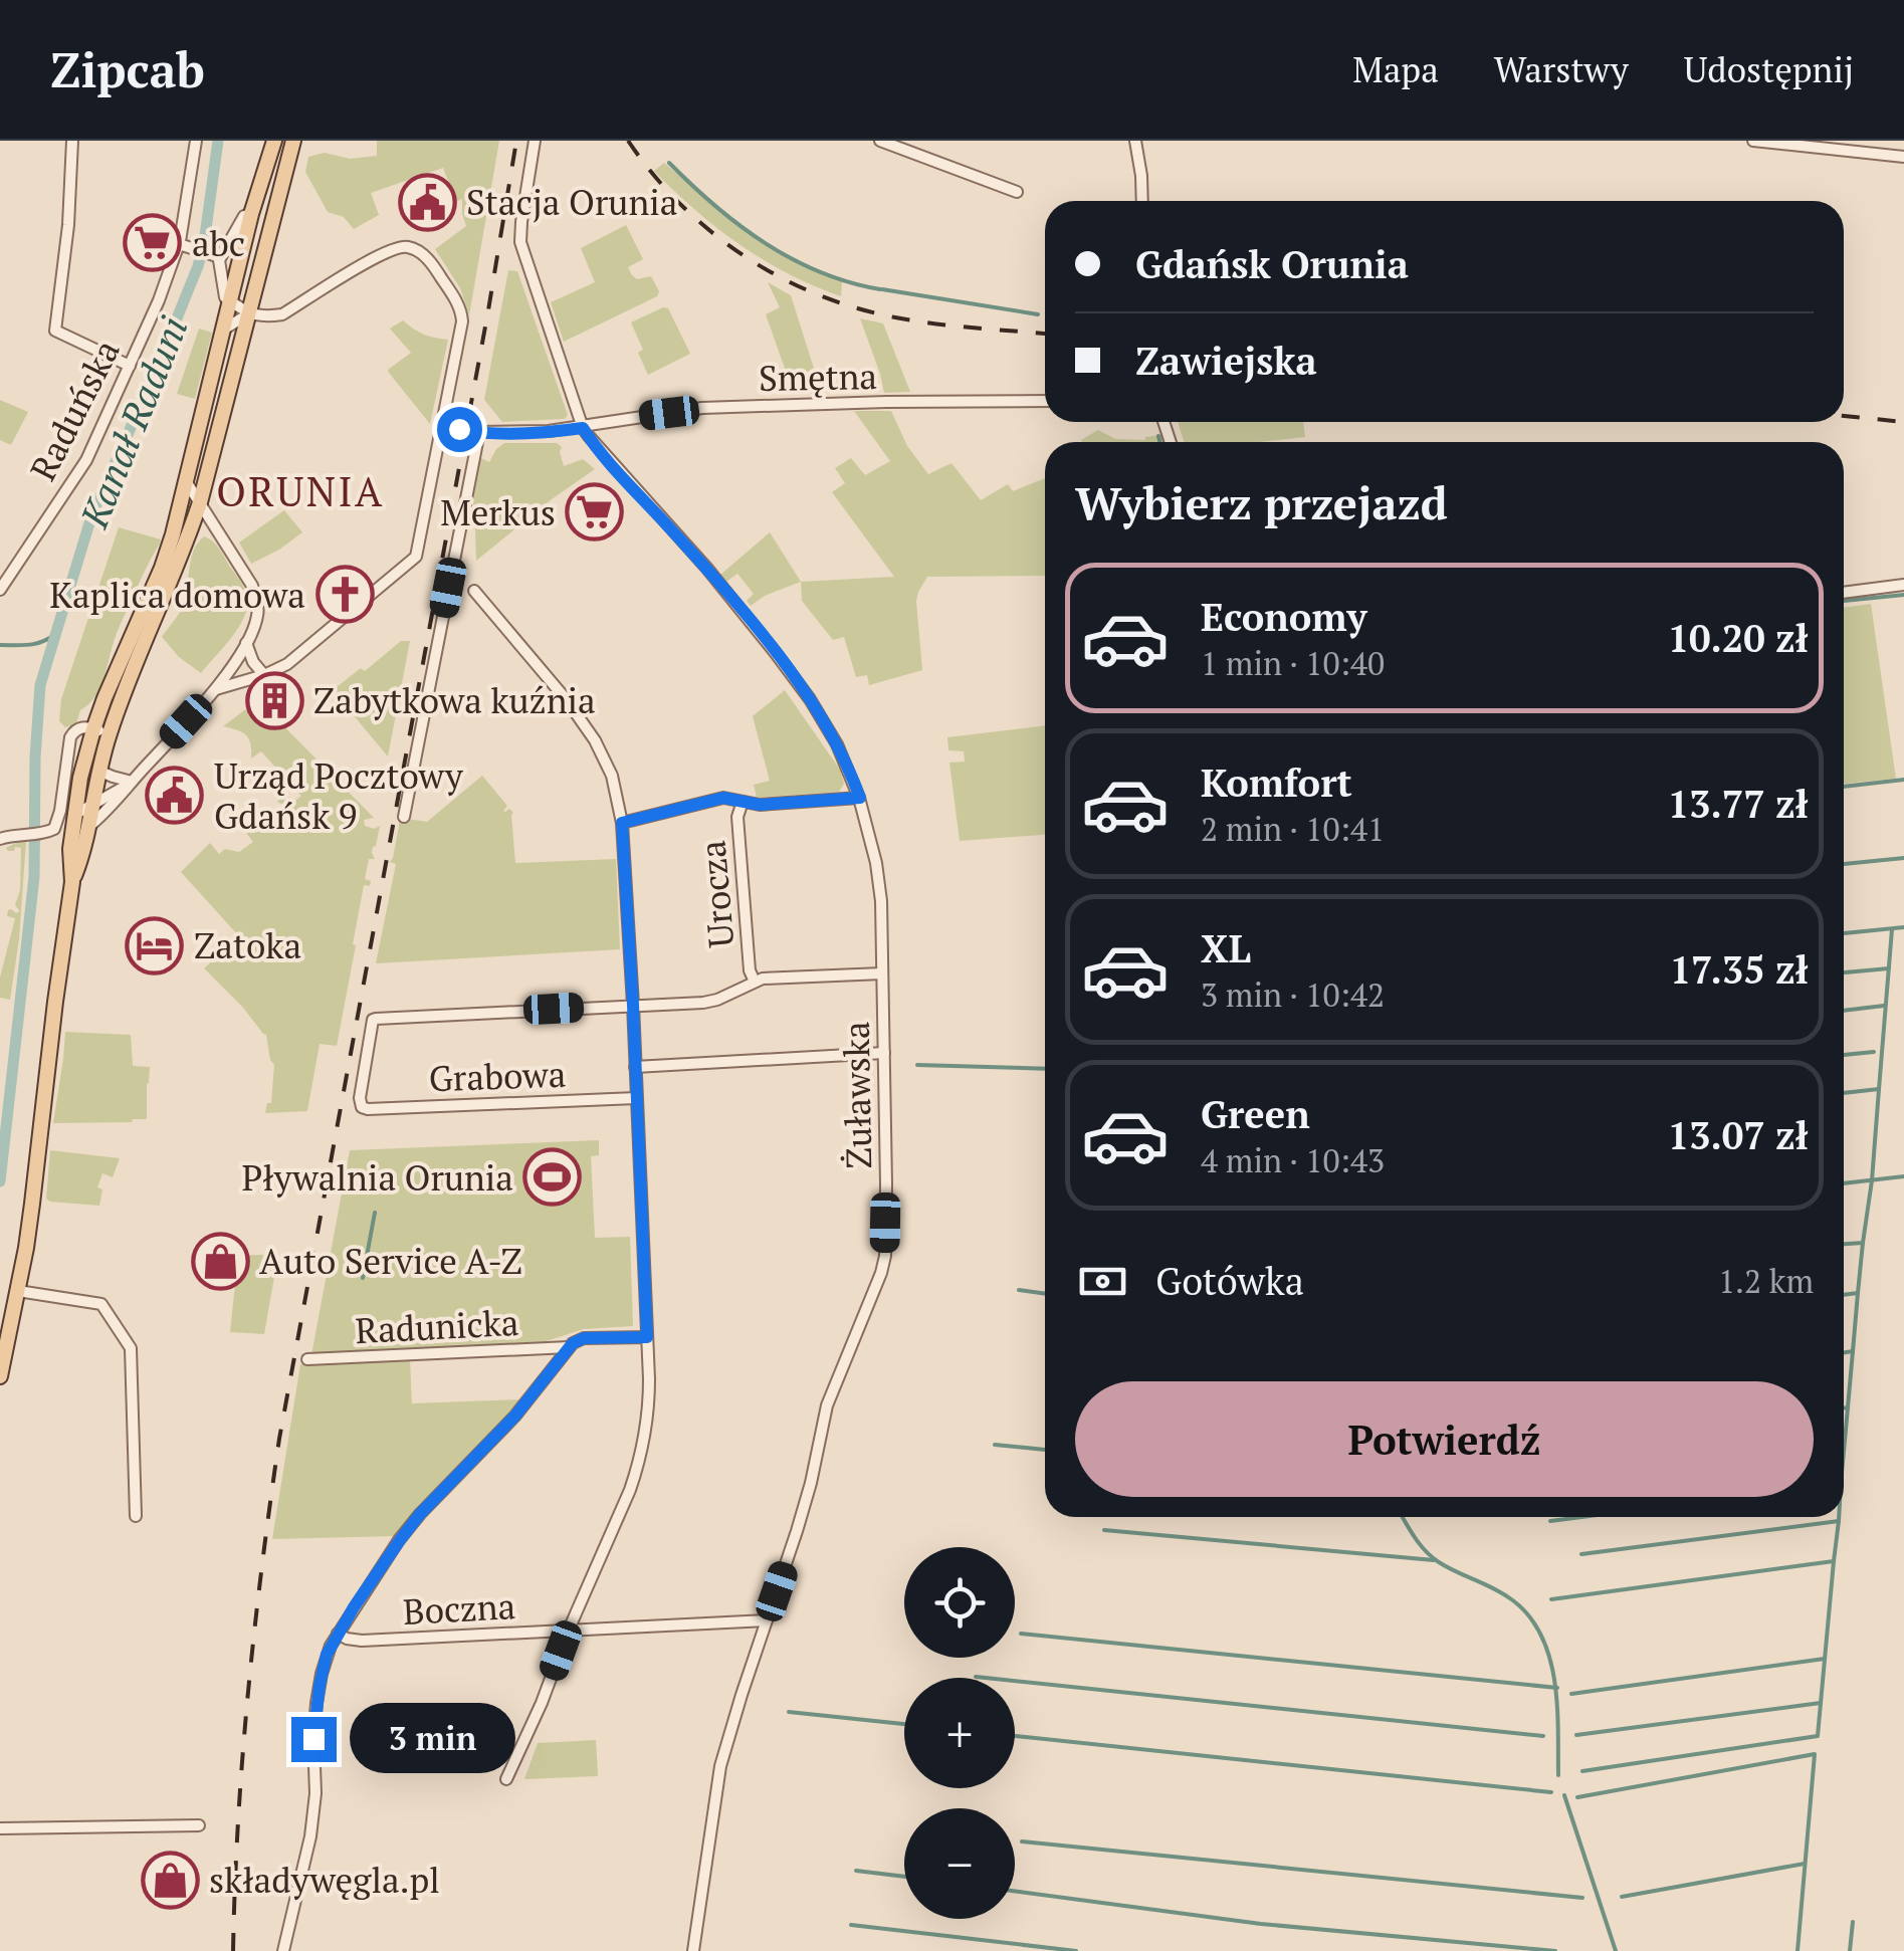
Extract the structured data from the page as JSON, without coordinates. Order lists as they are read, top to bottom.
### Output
{
  "streets": {
    "street": [
      "Smętna",
      "Raduńska",
      "Urocza",
      "Grabowa",
      "Żuławska",
      "Radunicka",
      "Boczna"
    ]
  },
  "crossings": [
    ["Smętna", "Żuławska"],
    ["Żuławska", "Boczna"]
  ],
  "districts": ["ORUNIA"],
  "water": ["Kanał Raduni"],
  "places": {
    "public building": ["Stacja Orunia", "Urząd Pocztowy Gdańsk 9"],
    "supermarket": ["abc", "Merkus"],
    "church": ["Kaplica domowa"],
    "building": ["Zabytkowa kuźnia"],
    "hotel": ["Zatoka"],
    "sports": ["Pływalnia Orunia"],
    "shop": ["Auto Service A-Z", "składywęgla.pl"]
  },
  "page": {
    "header": "Zipcab",
    "nav": ["Mapa", "Warstwy", "Udostępnij"],
    "banner": ["Gdańsk Orunia", "Zawiejska"],
    "heading": "Wybierz przejazd",
    "list": [
      {
        "name": "Economy",
        "note": "1 min · 10:40",
        "value": "10.20 zł"
      },
      {
        "name": "Komfort",
        "note": "2 min · 10:41",
        "value": "13.77 zł"
      },
      {
        "name": "XL",
        "note": "3 min · 10:42",
        "value": "17.35 zł"
      },
      {
        "name": "Green",
        "note": "4 min · 10:43",
        "value": "13.07 zł"
      }
    ],
    "pay": ["Gotówka", "1.2 km"],
    "buttons": "Potwierdź",
    "map_buttons": ["+", "−"],
    "bubble": "3 min"
  }
}
